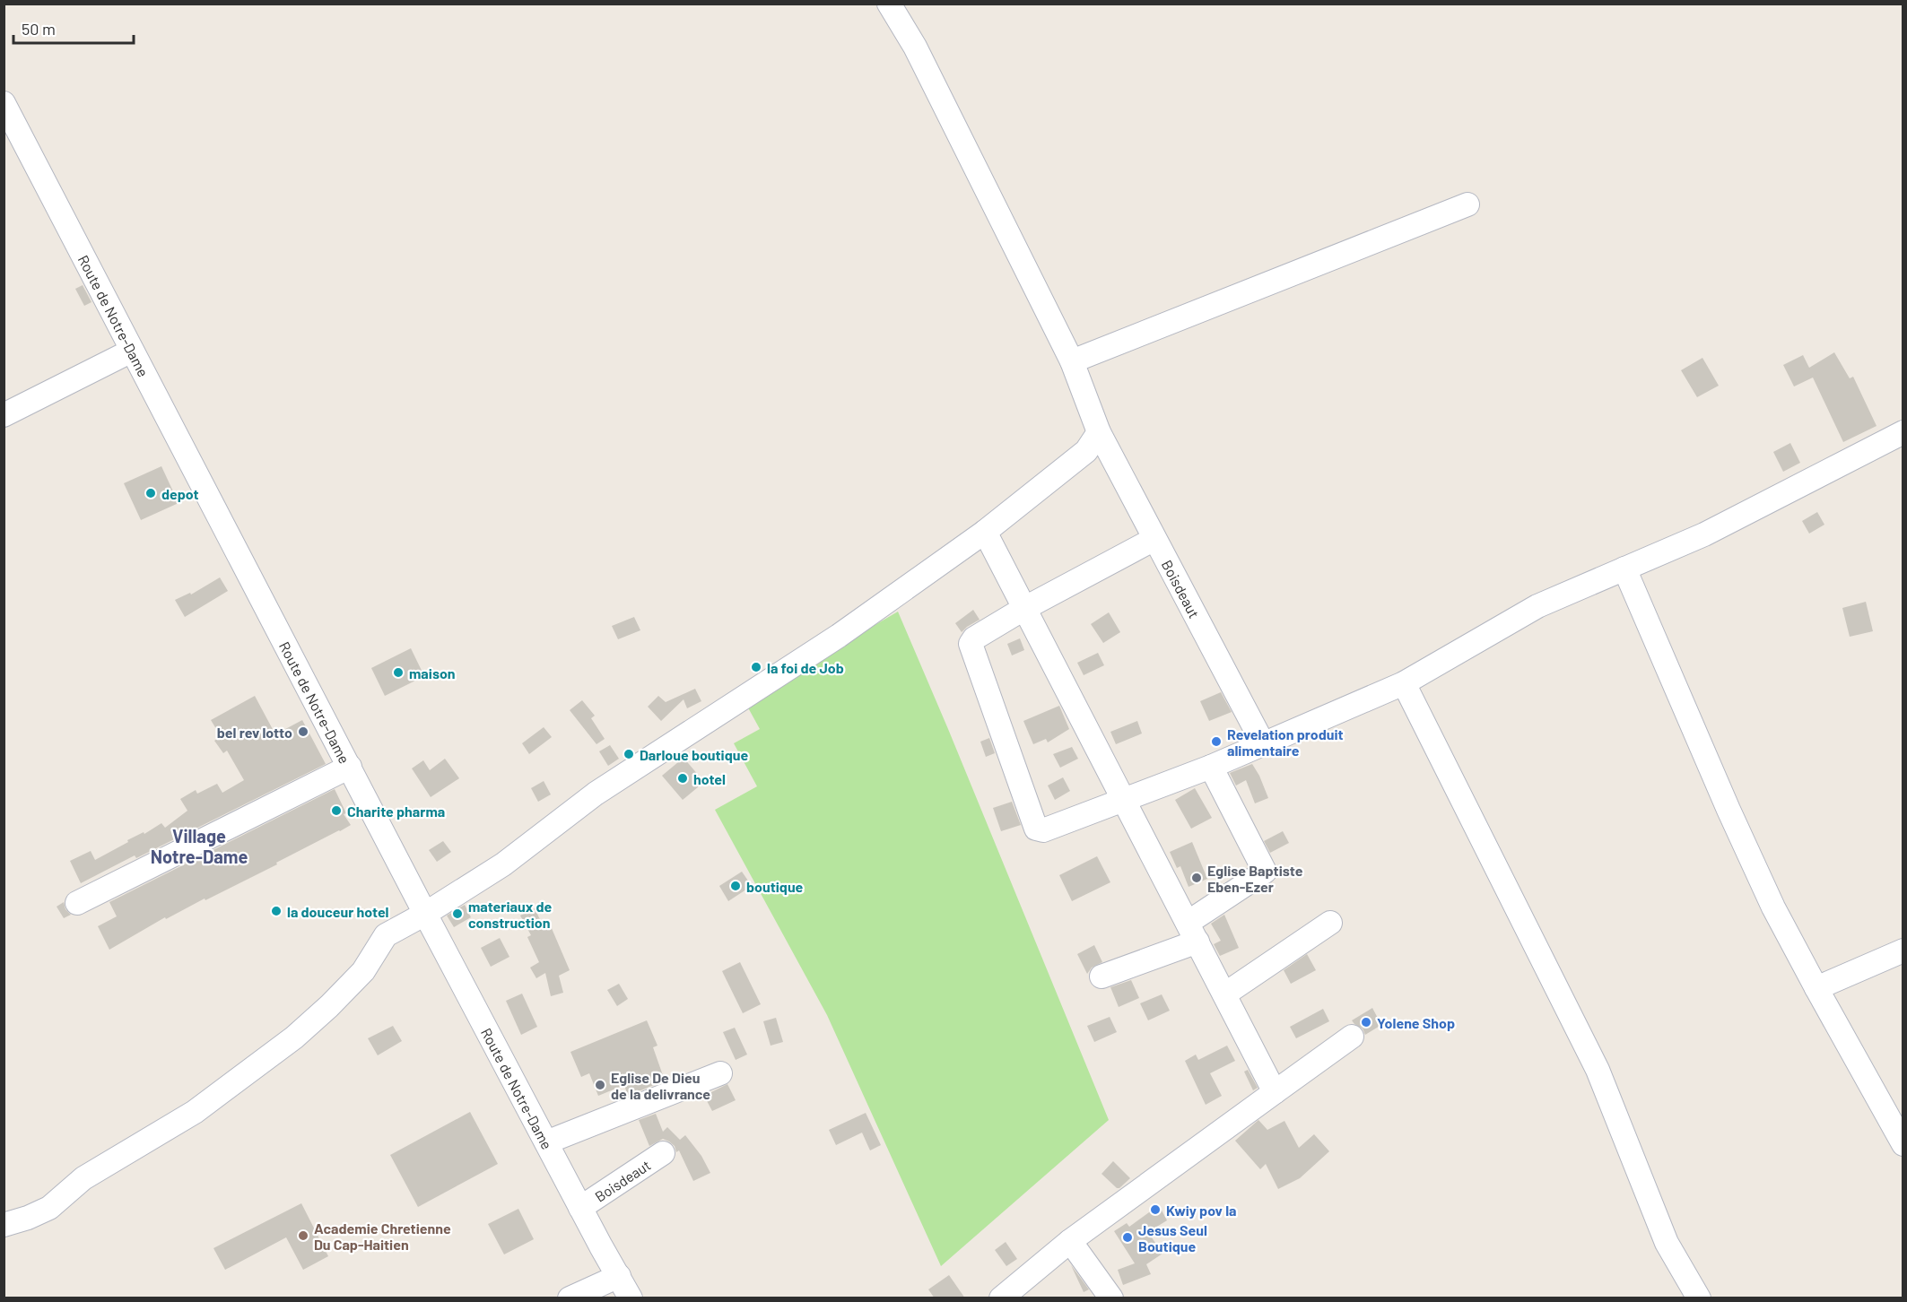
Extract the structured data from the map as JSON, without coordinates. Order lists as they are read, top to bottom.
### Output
{
  "streets": {
    "street": ["Route de Notre-Dame", "Boisdeaut"]
  },
  "crossings": [
    ["Route de Notre-Dame", "Boisdeaut"]
  ],
  "districts": ["Village Notre-Dame"],
  "places": [
    "depot",
    "la foi de Job",
    "maison",
    "bel rev lotto",
    "Revelation produit alimentaire",
    "Darloue boutique",
    "hotel",
    "Charite pharma",
    "Eglise Baptiste Eben-Ezer",
    "boutique",
    "la douceur hotel",
    "materiaux de construction",
    "Yolene Shop",
    "Eglise De Dieu de la delivrance",
    "Kwiy pov la",
    "Academie Chretienne Du Cap-Haitien",
    "Jesus Seul Boutique"
  ],
  "scale_bar": "50 m"
}
